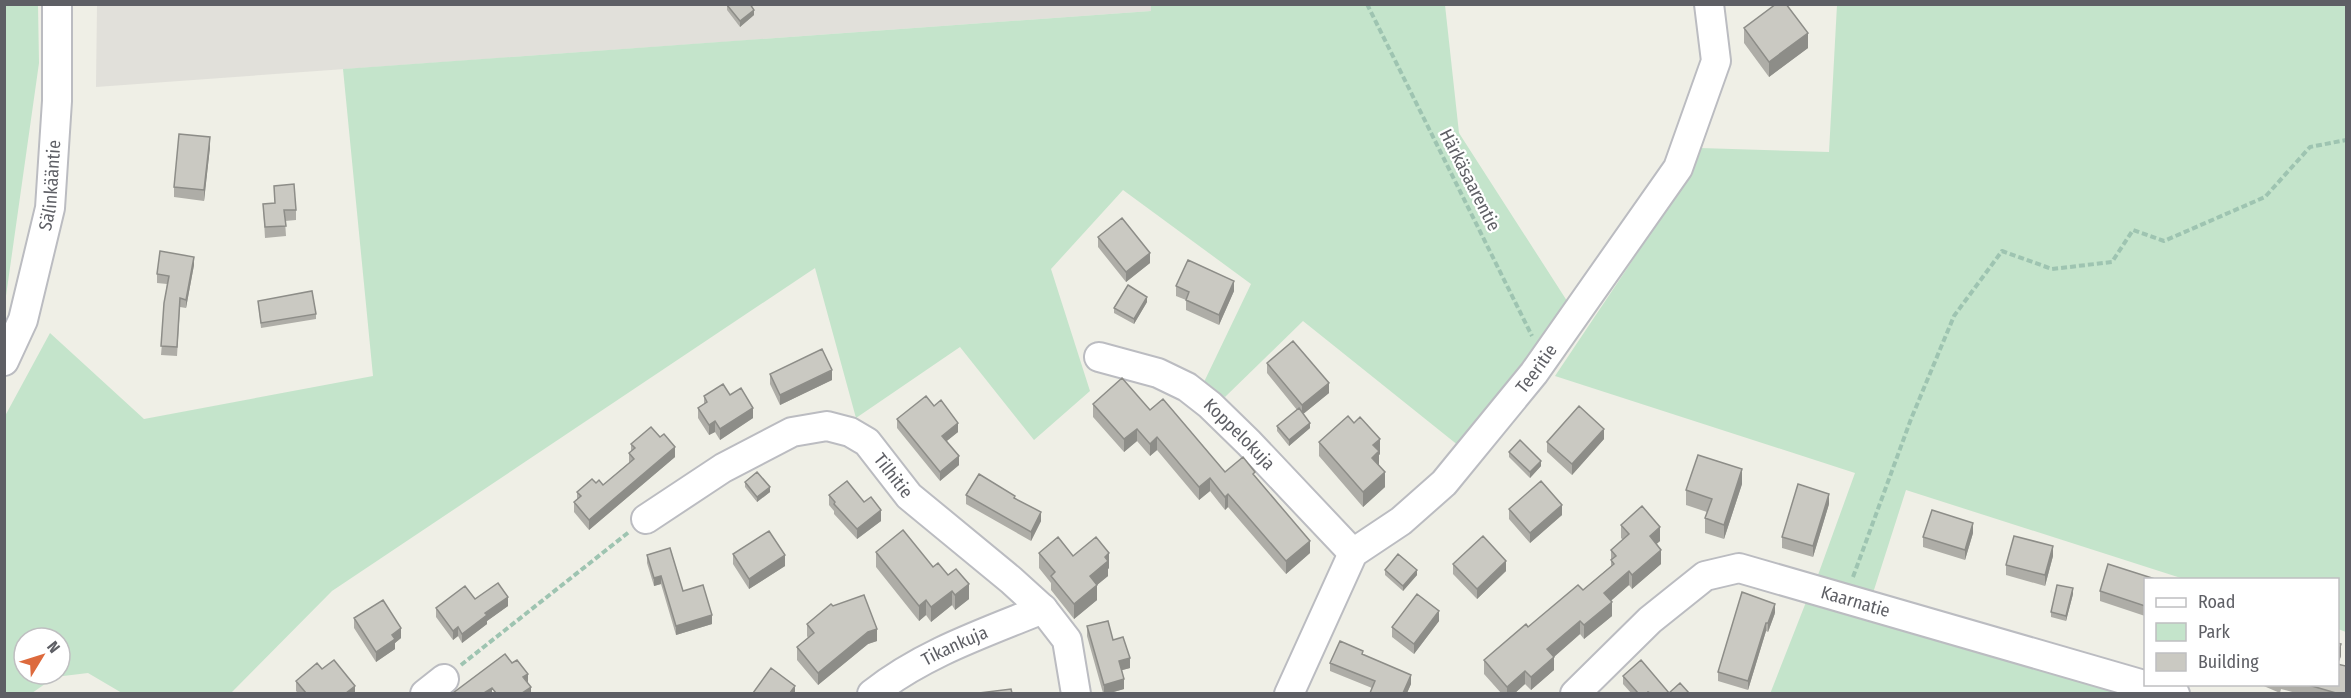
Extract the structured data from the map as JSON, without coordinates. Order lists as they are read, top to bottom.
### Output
{
  "streets": {
    "street": [
      "Sälinkääntie",
      "Teeritie",
      "Koppelokuja",
      "Tilhitie",
      "Kaarnatie",
      "Tikankuja"
    ],
    "path": ["Härkäsaarentie"]
  },
  "crossings": [
    ["Härkäsaarentie", "Teeritie"],
    ["Teeritie", "Koppelokuja"],
    ["Tilhitie", "Tikankuja"]
  ],
  "legend": ["Road", "Park", "Building"],
  "north": "top right"
}
